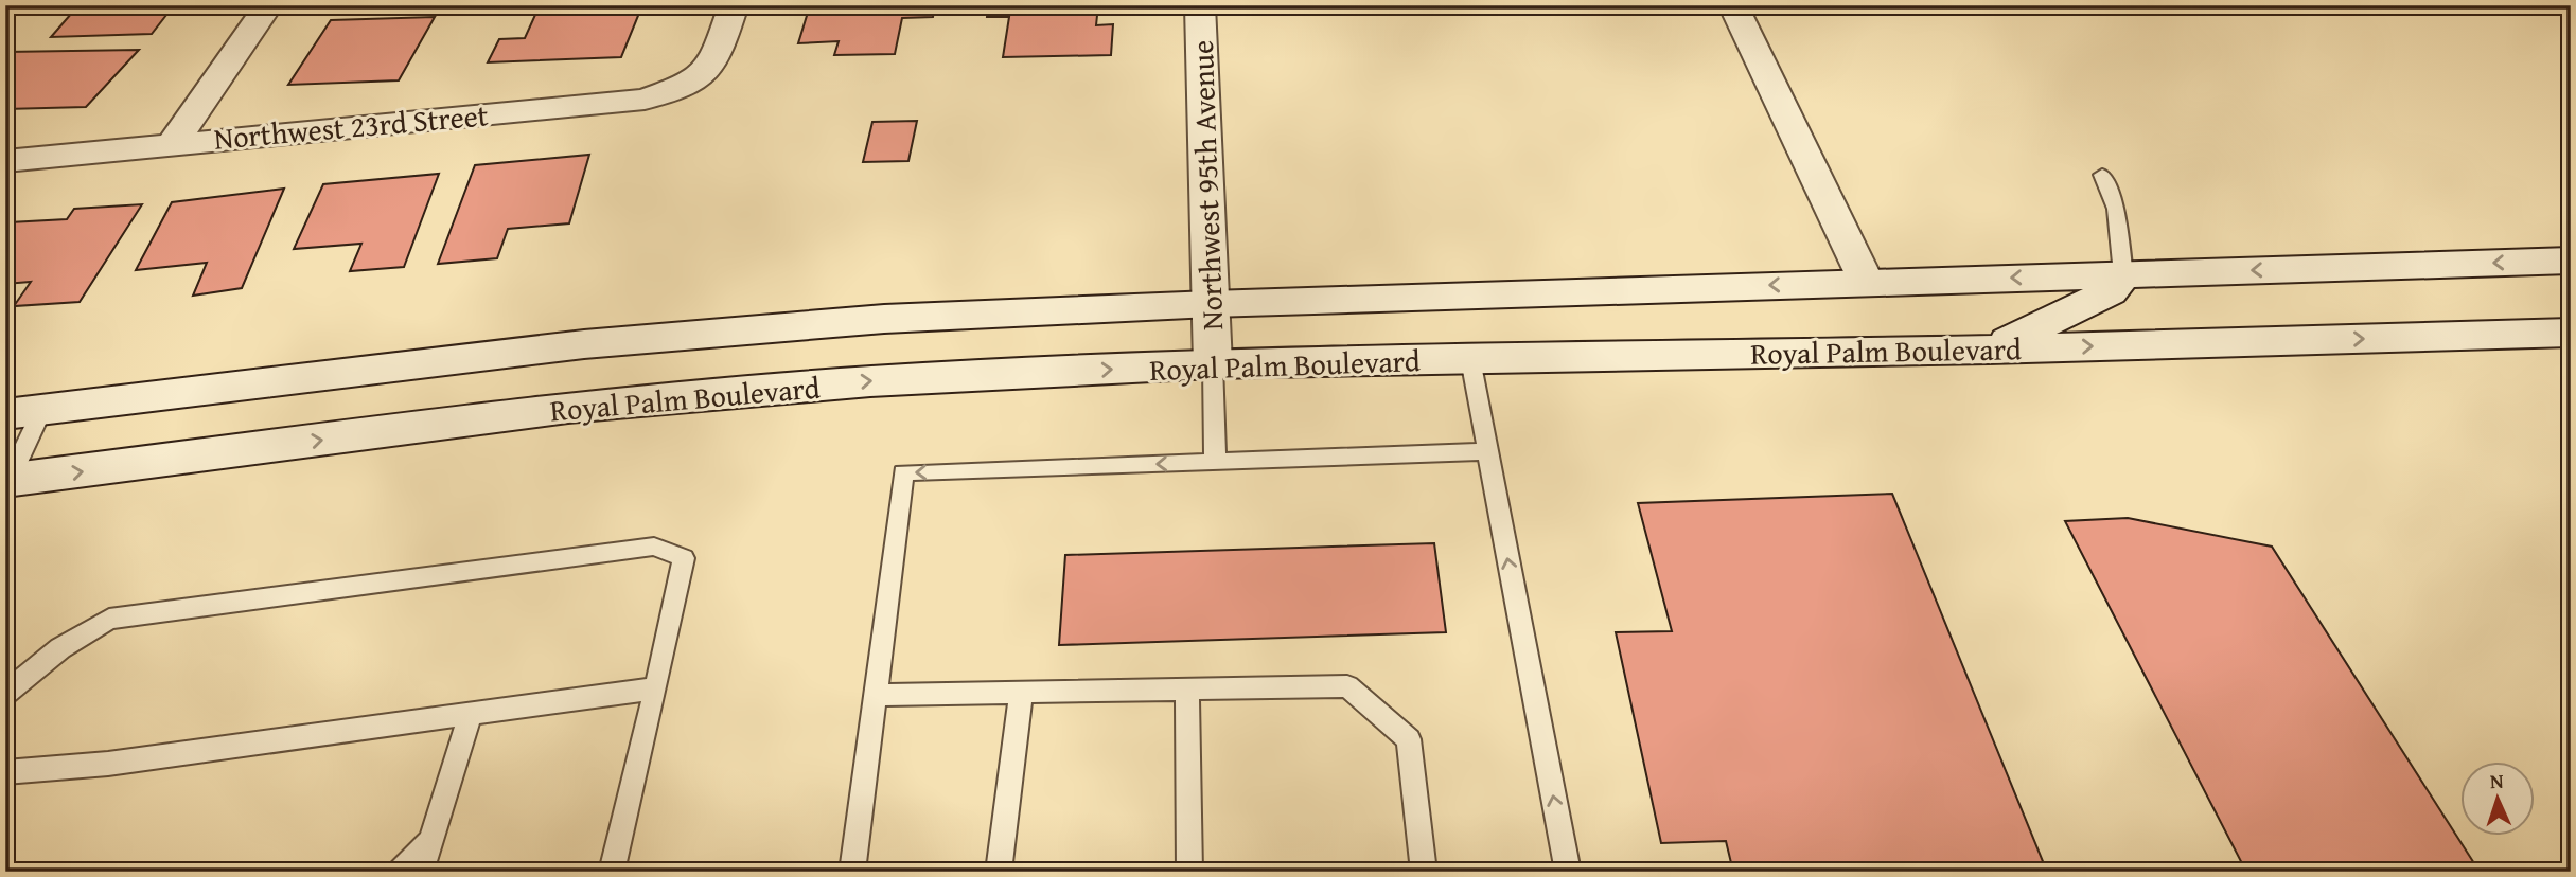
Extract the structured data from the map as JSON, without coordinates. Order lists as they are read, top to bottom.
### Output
{
  "streets": {
    "main road": ["Northwest 23rd Street", "Northwest 95th Avenue", "Royal Palm Boulevard"]
  },
  "crossings": [
    ["Northwest 95th Avenue", "Royal Palm Boulevard"]
  ],
  "north": "top"
}
